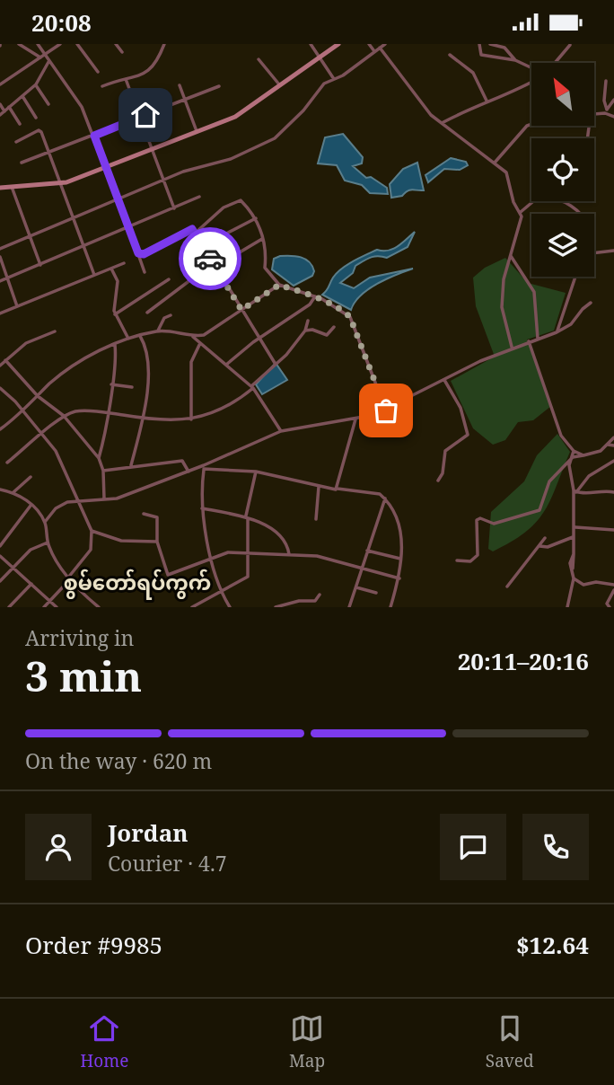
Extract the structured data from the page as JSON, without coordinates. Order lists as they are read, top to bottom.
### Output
{
  "districts": ["စွမ်တော်ရပ်ကွက်"],
  "north": "top left",
  "page": {
    "status": "20:08",
    "heading": ["3 min", "Arriving in", "20:11–20:16"],
    "panel": [
      "Jordan",
      "Courier · 4.7",
      "Order #9985",
      "$12.64"
    ],
    "bar": "On the way · 620 m",
    "tabs": ["Home", "Map", "Saved"]
  }
}
